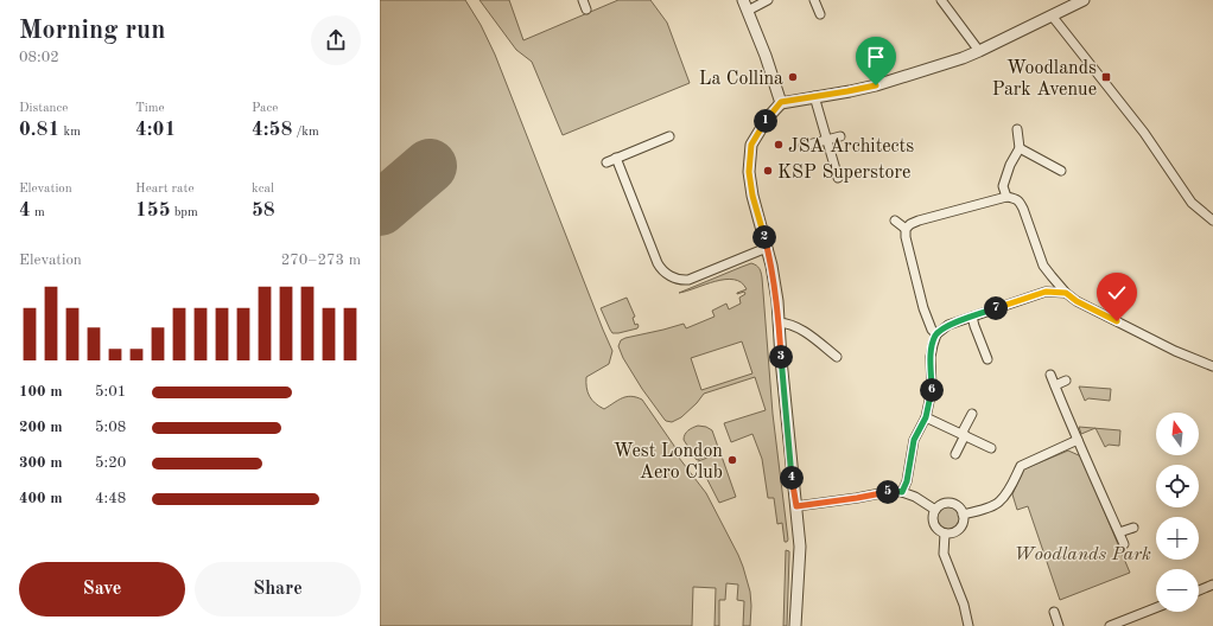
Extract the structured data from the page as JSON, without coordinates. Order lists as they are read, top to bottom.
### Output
{
  "parks": ["Woodlands Park"],
  "places": {
    "other": [
      "La Collina",
      "JSA Architects",
      "KSP Superstore",
      "West London Aero Club"
    ],
    "transit": ["Woodlands Park Avenue"]
  },
  "north": "top",
  "page": {
    "heading": ["Morning run", "08:02"],
    "stats": [
      ["Distance", "0.81 km"],
      ["Time", "4:01"],
      ["Pace", "4:58 /km"],
      ["Elevation", "4 m"],
      ["Heart rate", "155 bpm"],
      ["kcal", "58"]
    ],
    "pins": [
      "1",
      "2",
      "7",
      "3",
      "6",
      "4",
      "5"
    ],
    "chart": ["Elevation", "270–273 m"],
    "list": [
      {
        "name": "100 m",
        "note": "5:01"
      },
      {
        "name": "200 m",
        "note": "5:08"
      },
      {
        "name": "300 m",
        "note": "5:20"
      },
      {
        "name": "400 m",
        "note": "4:48"
      }
    ],
    "map_buttons": ["+", "−"],
    "buttons": ["Save", "Share"]
  }
}
